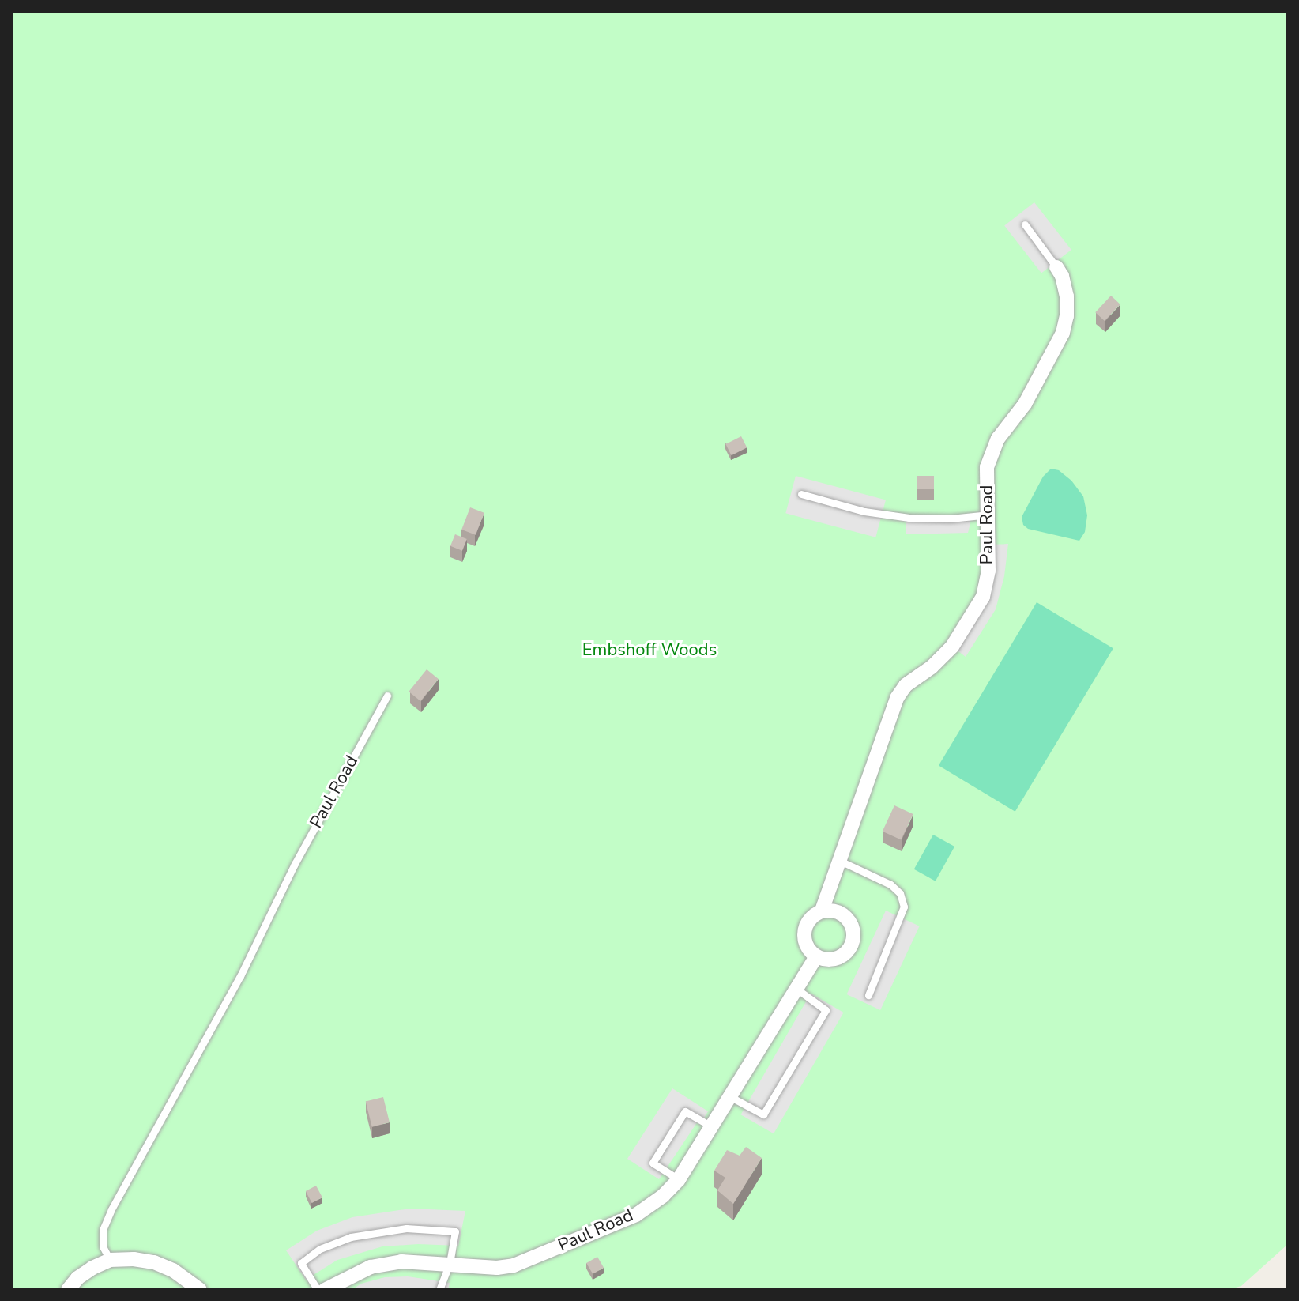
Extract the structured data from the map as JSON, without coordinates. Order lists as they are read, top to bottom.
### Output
{
  "streets": {
    "street": ["Paul Road"]
  },
  "parks": ["Embshoff Woods"]
}
